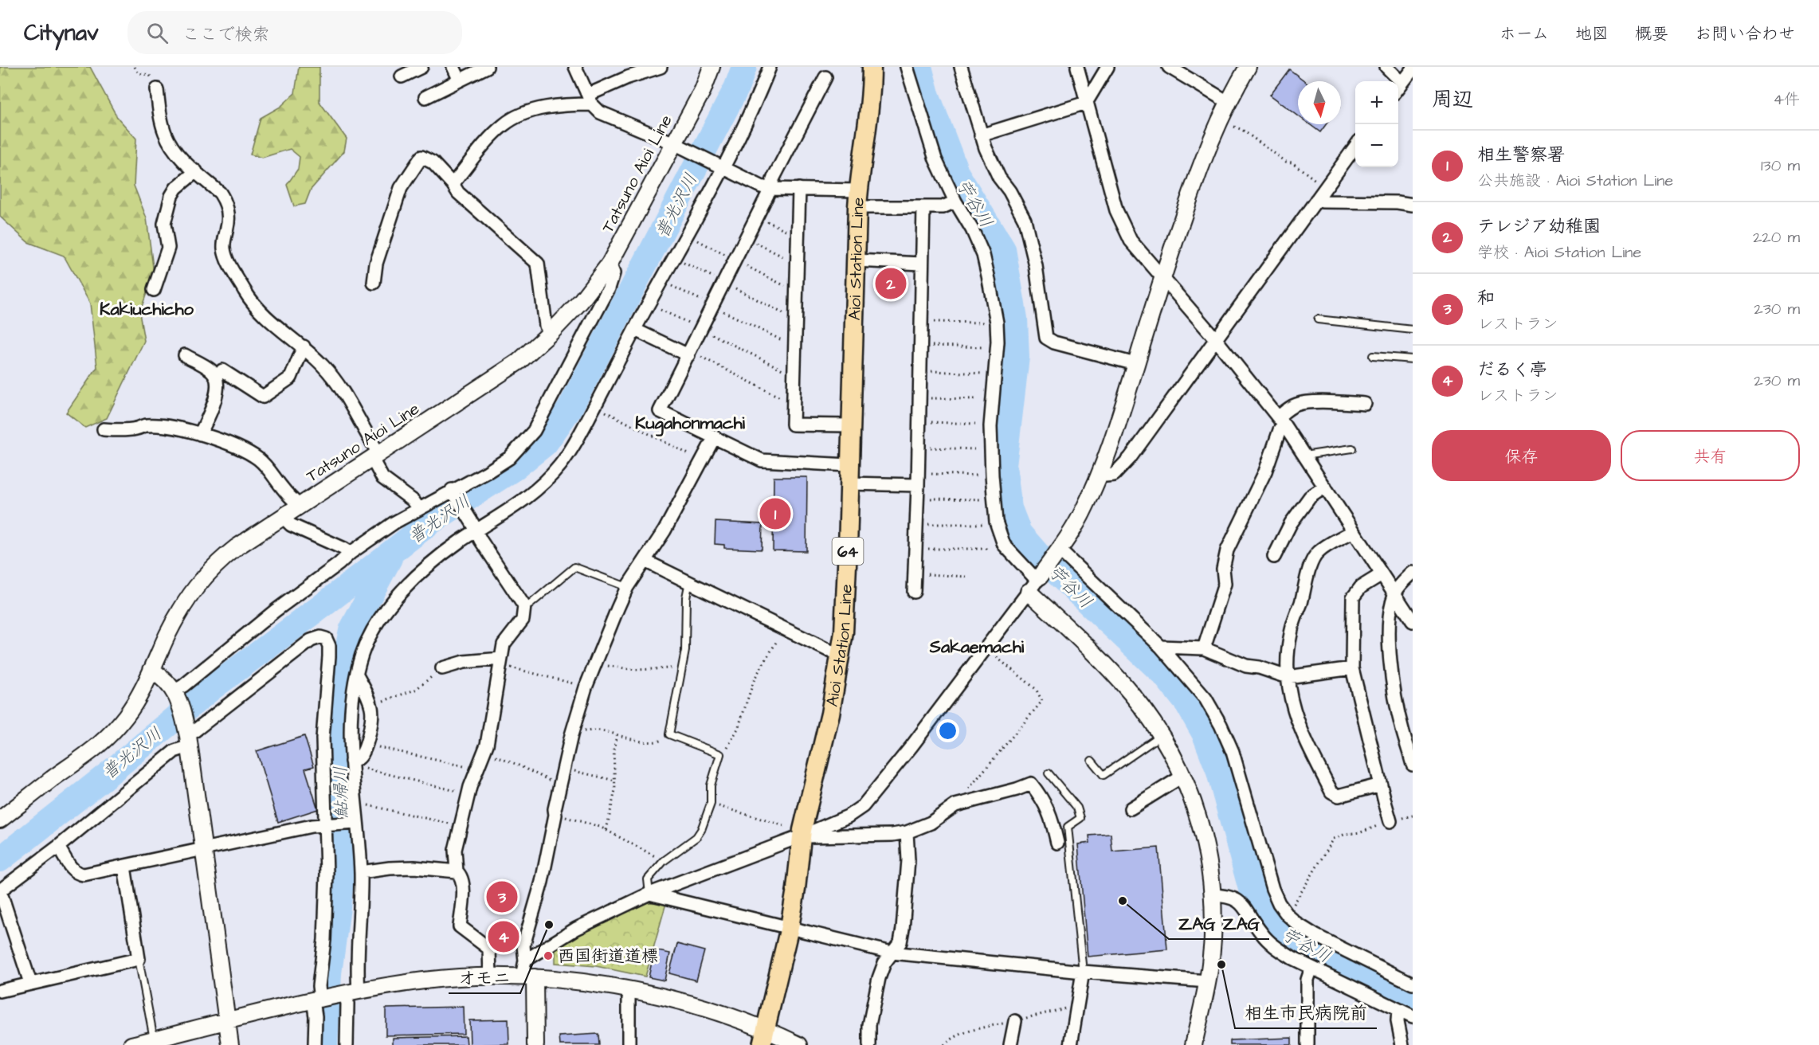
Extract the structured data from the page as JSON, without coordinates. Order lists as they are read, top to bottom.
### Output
{
  "streets": {
    "main road": ["Aioi Station Line", "64"],
    "street": ["Tatsuno Aioi Line"]
  },
  "districts": ["Kakiuchicho", "Kugahonmachi", "Sakaemachi"],
  "water": ["苧谷川", "普光沢川", "鮎帰川"],
  "places": [
    "ZAG ZAG",
    "オモニ",
    "西国街道道標",
    "相生市民病院前"
  ],
  "north": "bottom",
  "page": {
    "header": "Citynav",
    "search": "ここで検索",
    "nav": [
      "ホーム",
      "地図",
      "概要",
      "お問い合わせ"
    ],
    "heading": ["周辺", "4件"],
    "map_buttons": ["+", "−"],
    "list": [
      {
        "mark": "1",
        "name": "相生警察署",
        "note": "公共施設 · Aioi Station Line",
        "value": "130 m"
      },
      {
        "mark": "2",
        "name": "テレジア幼稚園",
        "note": "学校 · Aioi Station Line",
        "value": "220 m"
      },
      {
        "mark": "3",
        "name": "和",
        "note": "レストラン",
        "value": "230 m"
      },
      {
        "mark": "4",
        "name": "だるく亭",
        "note": "レストラン",
        "value": "230 m"
      }
    ],
    "pins": [
      "2",
      "1",
      "3",
      "4"
    ],
    "buttons": ["保存", "共有"]
  }
}
